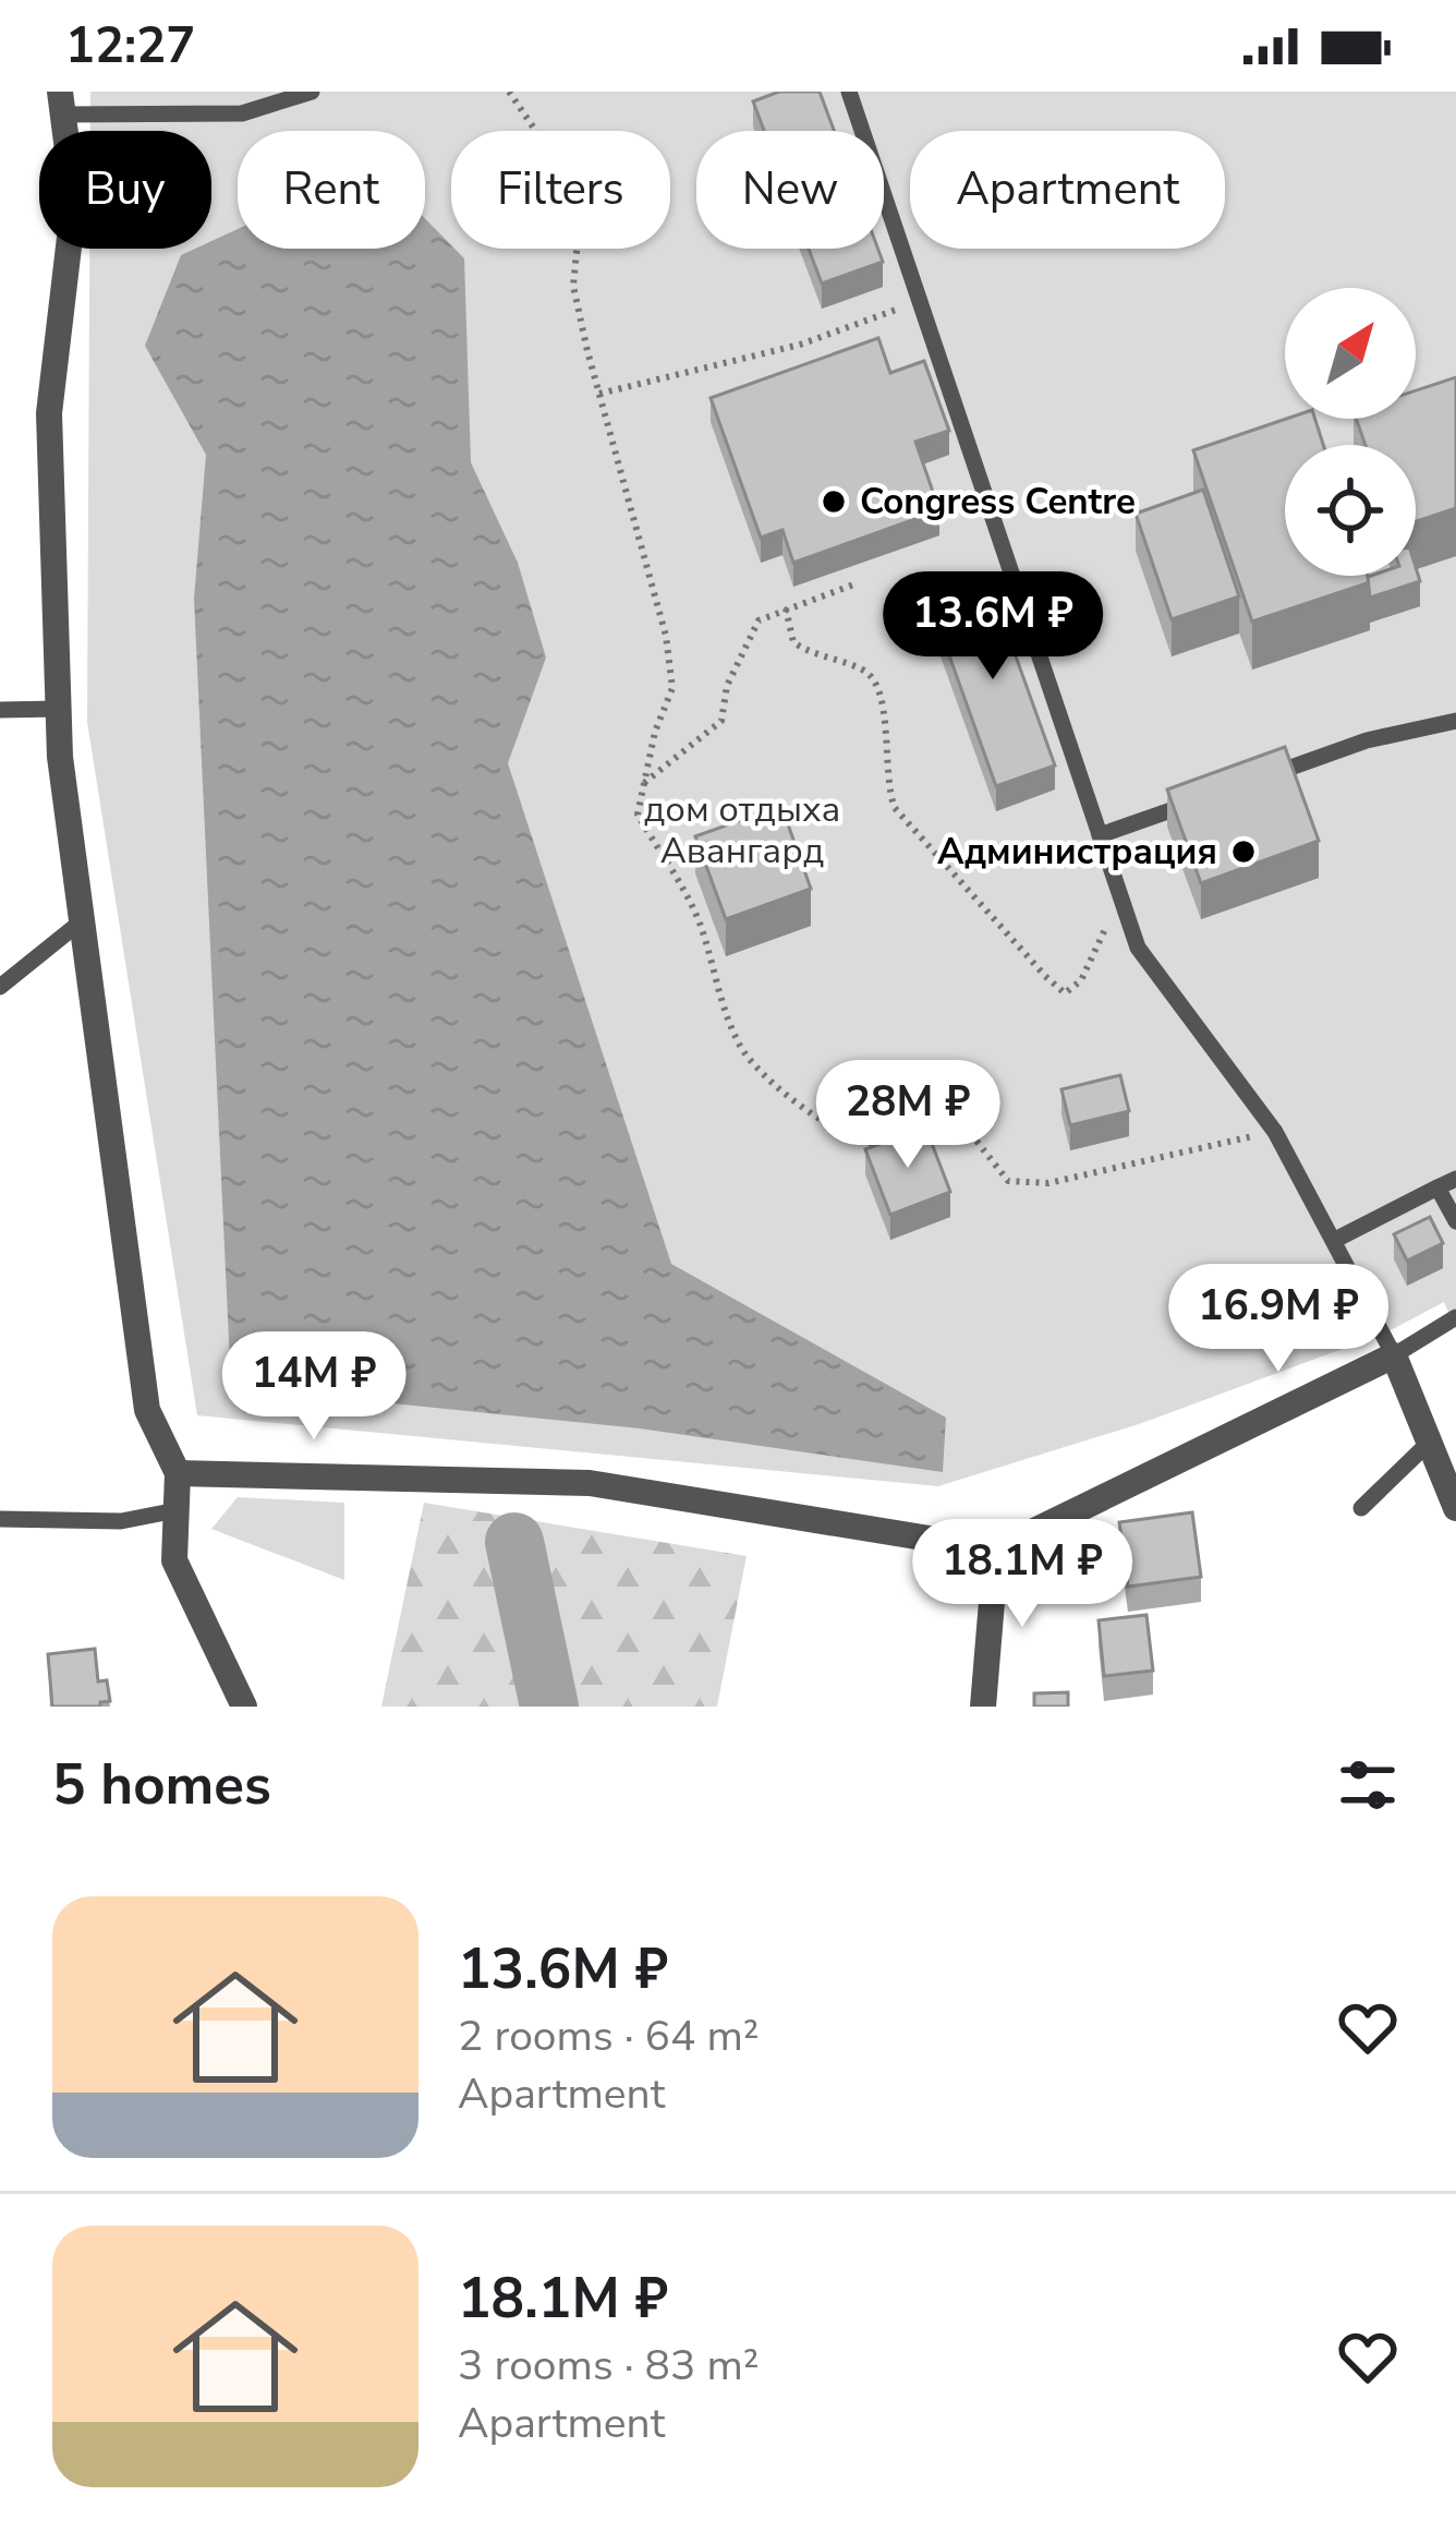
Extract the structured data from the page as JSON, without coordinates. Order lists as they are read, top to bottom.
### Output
{
  "parks": ["дом отдыха Авангард"],
  "places": ["Congress Centre", "Администрация"],
  "north": "top right",
  "page": {
    "status": "12:27",
    "chip": [
      "Buy",
      "Rent",
      "Filters",
      "New",
      "Apartment"
    ],
    "price": [
      "13.6M ₽",
      "28M ₽",
      "16.9M ₽",
      "14M ₽",
      "18.1M ₽"
    ],
    "heading": "5 homes",
    "list": [
      {
        "name": "13.6M ₽",
        "note": "2 rooms · 64 m² · Apartment"
      },
      {
        "name": "18.1M ₽",
        "note": "3 rooms · 83 m² · Apartment"
      }
    ]
  }
}
